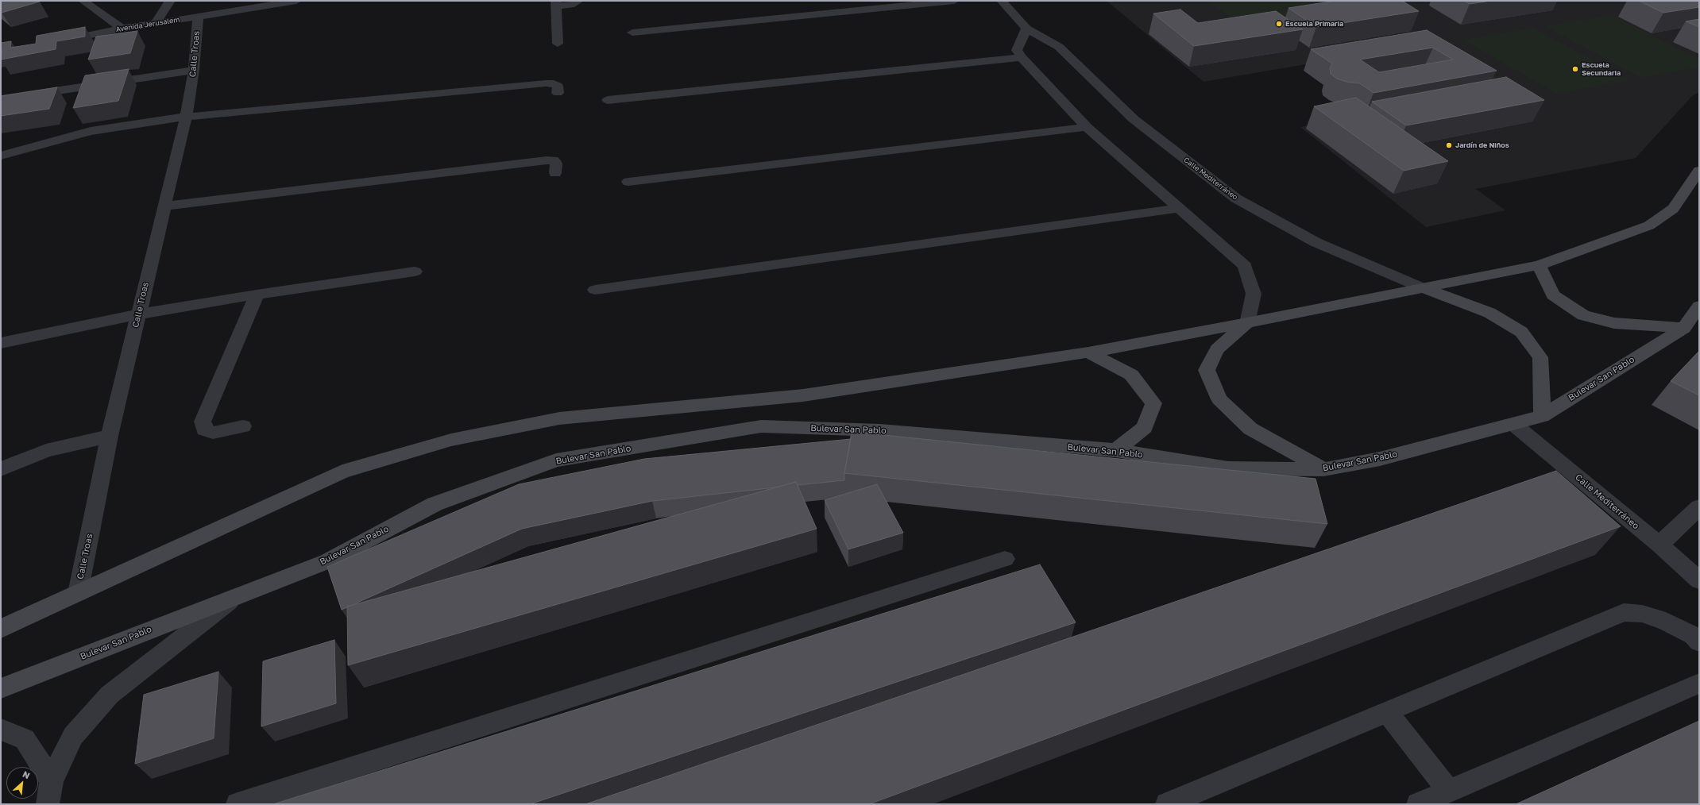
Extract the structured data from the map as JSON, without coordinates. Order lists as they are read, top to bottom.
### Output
{
  "streets": {
    "street": [
      "Avenida Jerusalem",
      "Calle Troas",
      "Calle Mediterráneo",
      "Bulevar San Pablo"
    ]
  },
  "crossings": [
    ["Avenida Jerusalem", "Calle Troas"],
    ["Calle Mediterráneo", "Bulevar San Pablo"]
  ],
  "places": ["Escuela Primaria", "Escuela Secundaria", "Jardín de Niños"],
  "north": "top right"
}
